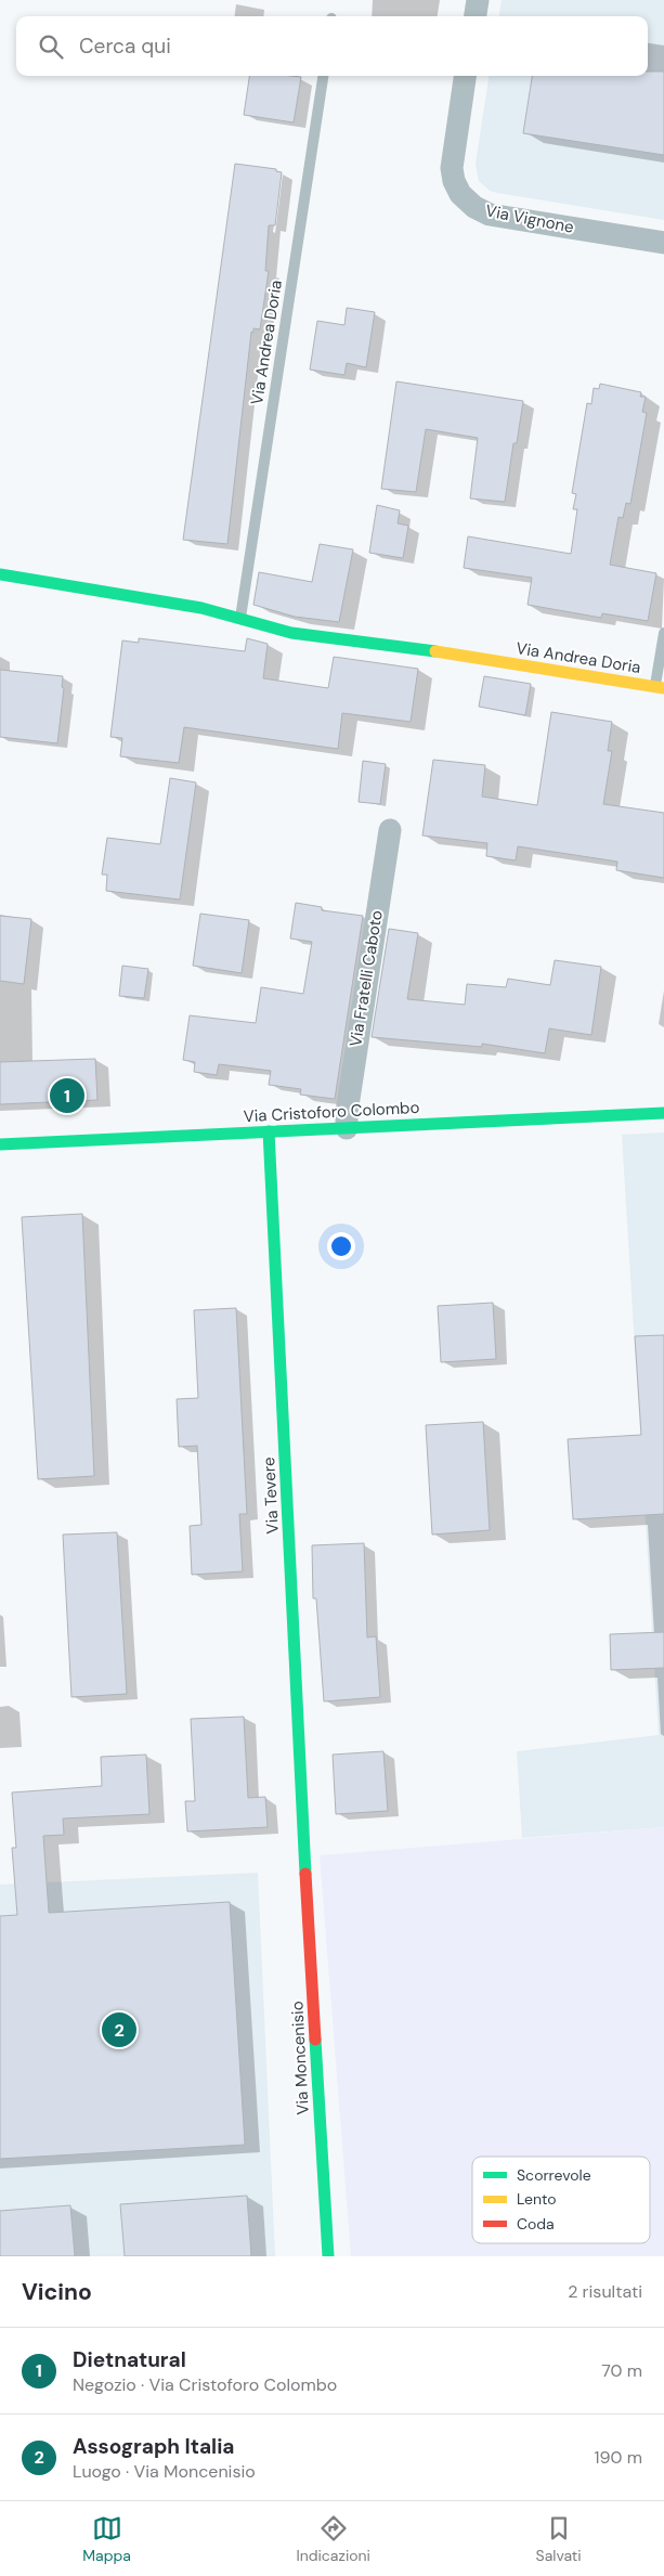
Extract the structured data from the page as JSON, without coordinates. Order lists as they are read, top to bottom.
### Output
{
  "streets": {
    "street": [
      "Via Vignone",
      "Via Andrea Doria",
      "Via Fratelli Caboto",
      "Via Cristoforo Colombo",
      "Via Tevere",
      "Via Moncenisio"
    ]
  },
  "crossings": [
    ["Via Fratelli Caboto", "Via Cristoforo Colombo"],
    ["Via Cristoforo Colombo", "Via Tevere"],
    ["Via Tevere", "Via Moncenisio"]
  ],
  "legend": ["Scorrevole", "Lento", "Coda"],
  "page": {
    "search": "Cerca qui",
    "pins": ["1", "2"],
    "heading": ["Vicino", "2 risultati"],
    "list": [
      {
        "mark": "1",
        "name": "Dietnatural",
        "note": "Negozio · Via Cristoforo Colombo",
        "value": "70 m"
      },
      {
        "mark": "2",
        "name": "Assograph Italia",
        "note": "Luogo · Via Moncenisio",
        "value": "190 m"
      }
    ],
    "nav": ["Mappa", "Indicazioni", "Salvati"]
  }
}
